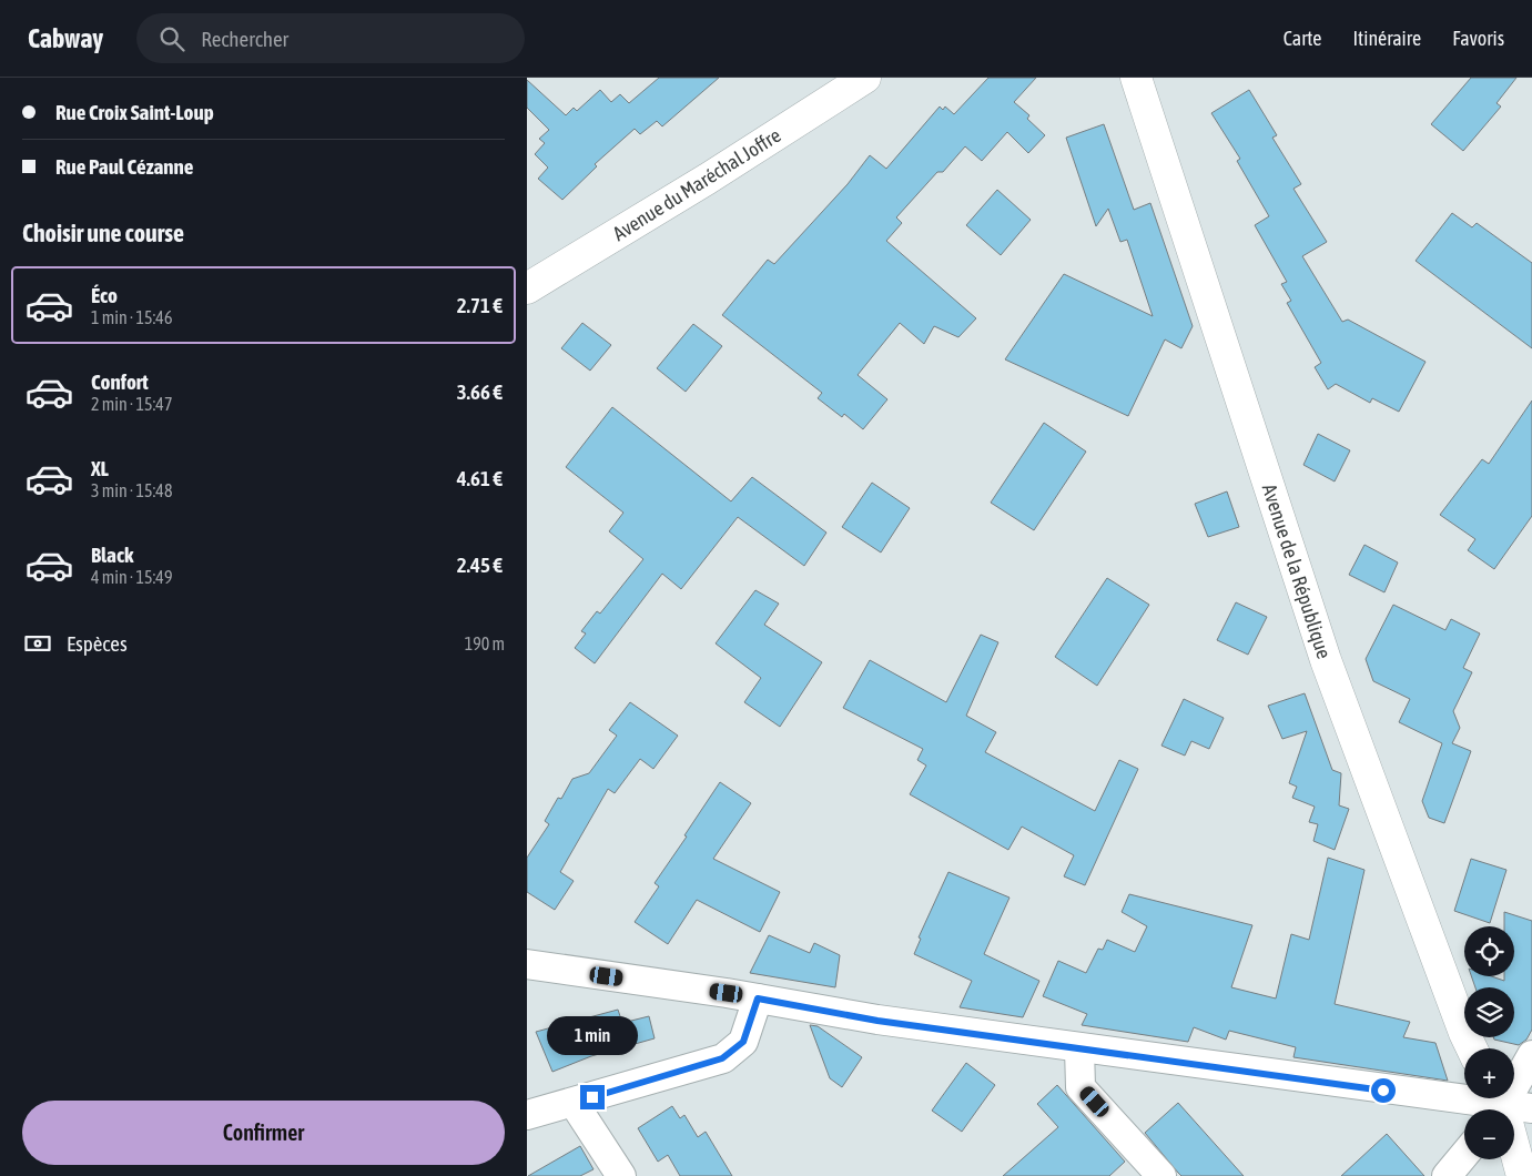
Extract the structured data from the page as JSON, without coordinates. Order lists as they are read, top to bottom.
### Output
{
  "streets": {
    "street": ["Avenue du Maréchal Joffre", "Avenue de la République"]
  },
  "page": {
    "header": "Cabway",
    "search": "Rechercher",
    "nav": ["Carte", "Itinéraire", "Favoris"],
    "banner": ["Rue Croix Saint-Loup", "Rue Paul Cézanne"],
    "heading": "Choisir une course",
    "list": [
      {
        "name": "Éco",
        "note": "1 min · 15:46",
        "value": "2.71 €"
      },
      {
        "name": "Confort",
        "note": "2 min · 15:47",
        "value": "3.66 €"
      },
      {
        "name": "XL",
        "note": "3 min · 15:48",
        "value": "4.61 €"
      },
      {
        "name": "Black",
        "note": "4 min · 15:49",
        "value": "2.45 €"
      }
    ],
    "pay": ["Espèces", "190 m"],
    "map_buttons": ["+", "−"],
    "bubble": "1 min",
    "buttons": "Confirmer"
  }
}
